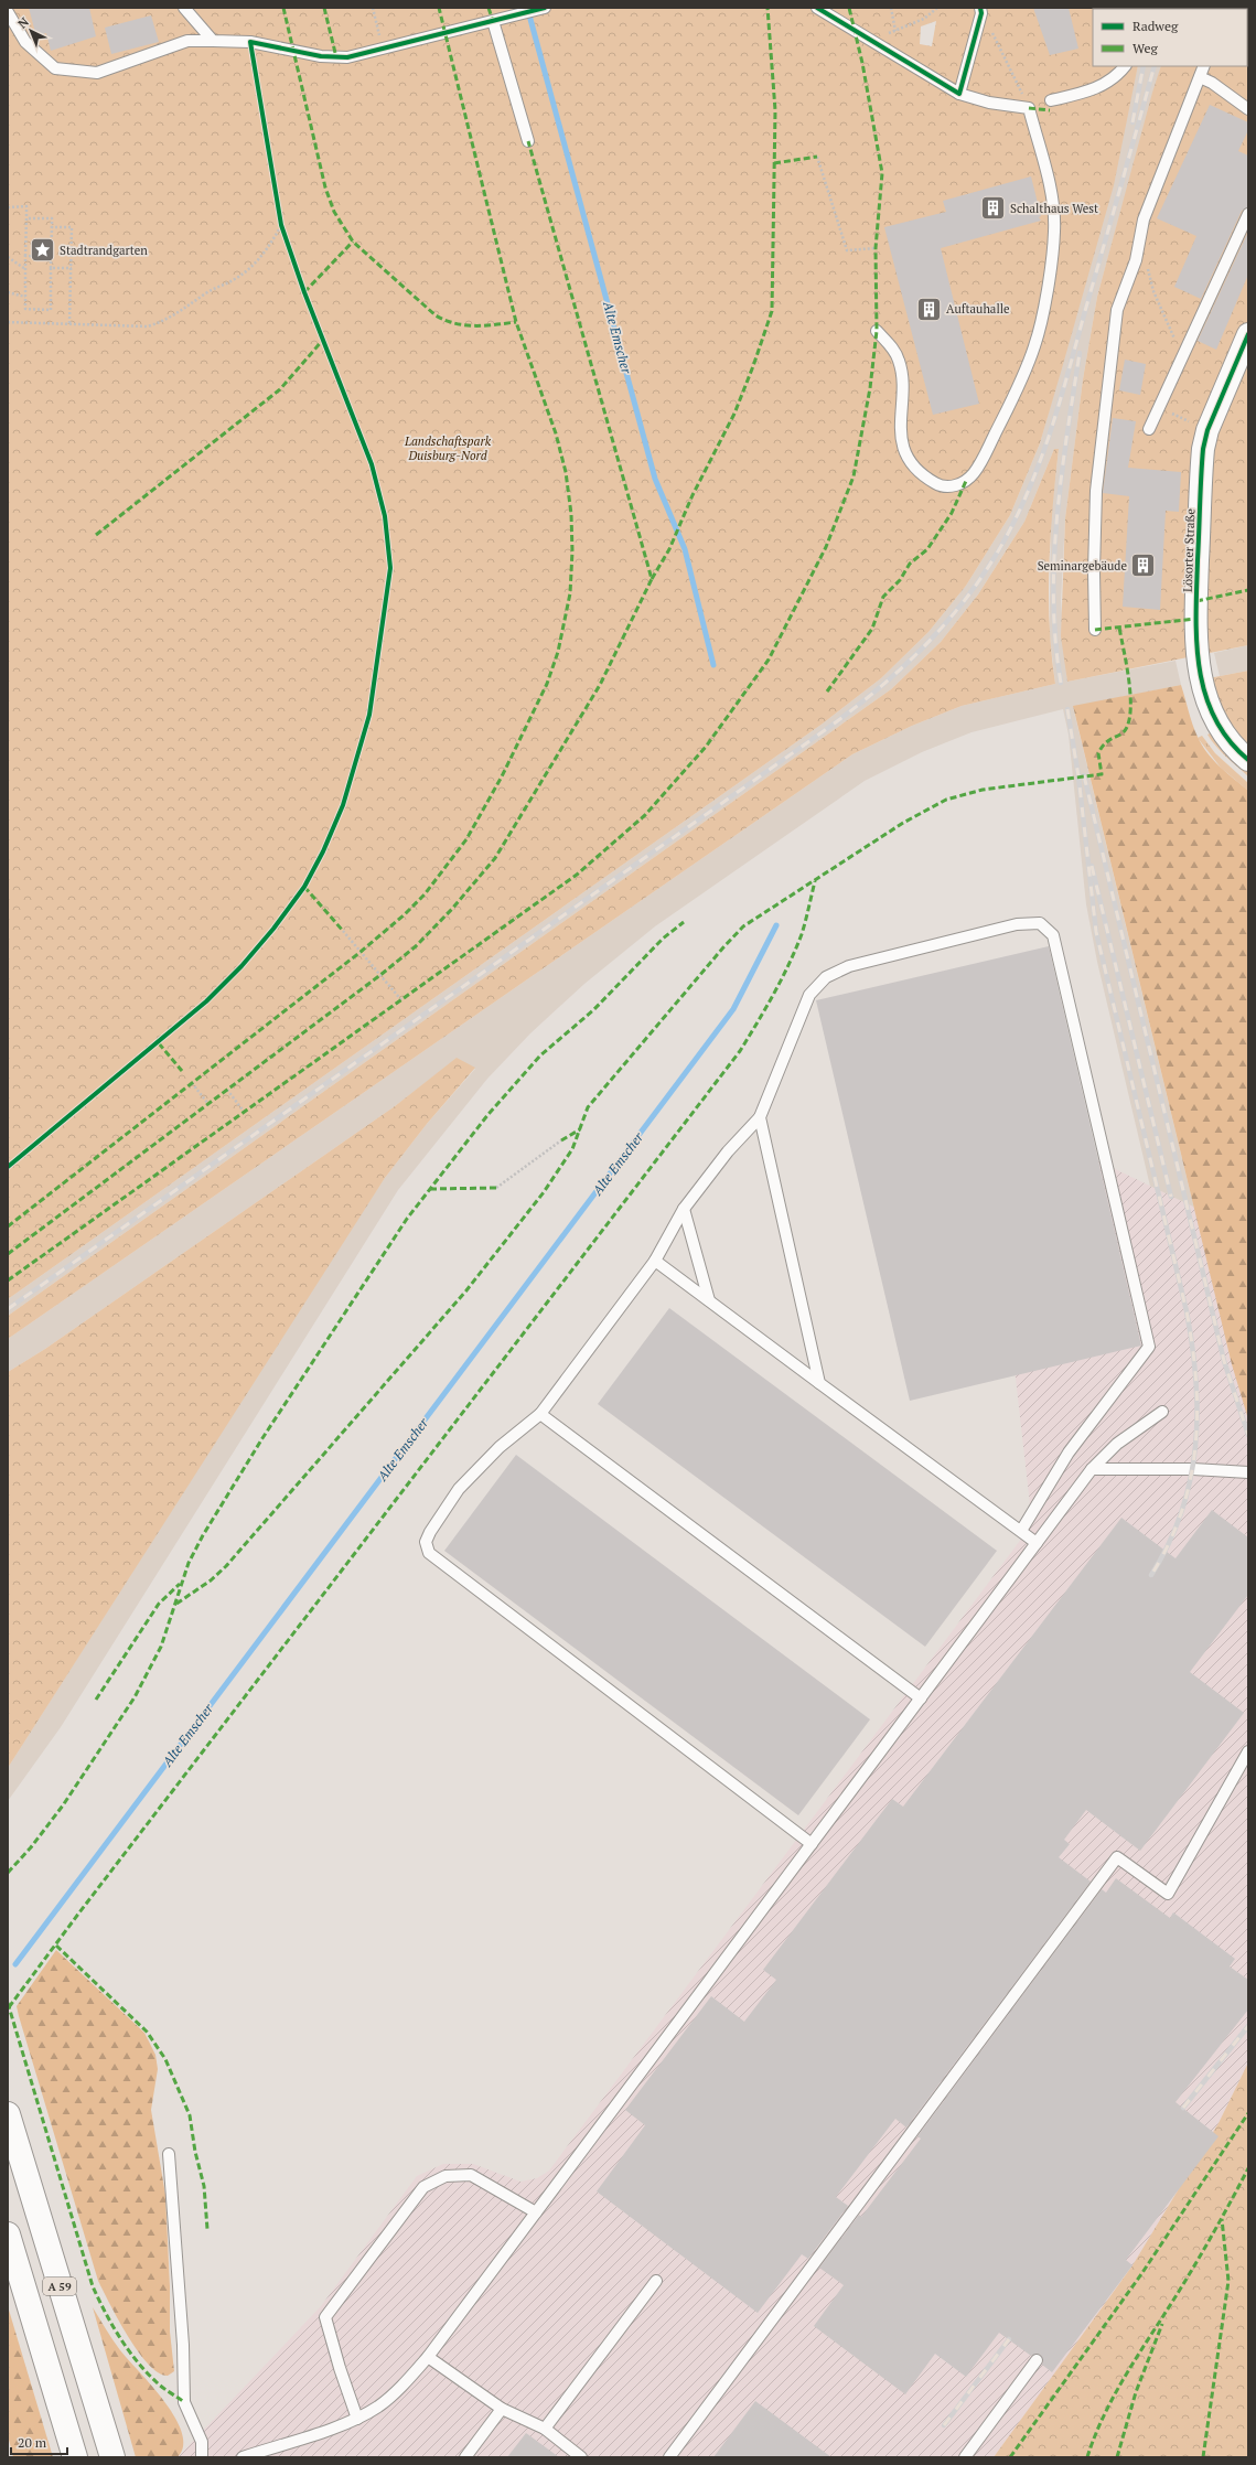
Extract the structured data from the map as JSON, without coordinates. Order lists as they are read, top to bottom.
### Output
{
  "streets": {
    "highway": ["A 59"],
    "street": ["Lösorter Straße"]
  },
  "water": ["Alte Emscher"],
  "parks": ["Landschaftspark Duisburg-Nord"],
  "places": {
    "building": ["Schalthaus West", "Auftauhalle", "Seminargebäude"],
    "place": ["Stadtrandgarten"]
  },
  "legend": ["Radweg", "Weg"],
  "scale_bar": "20 m",
  "north": "top left"
}
